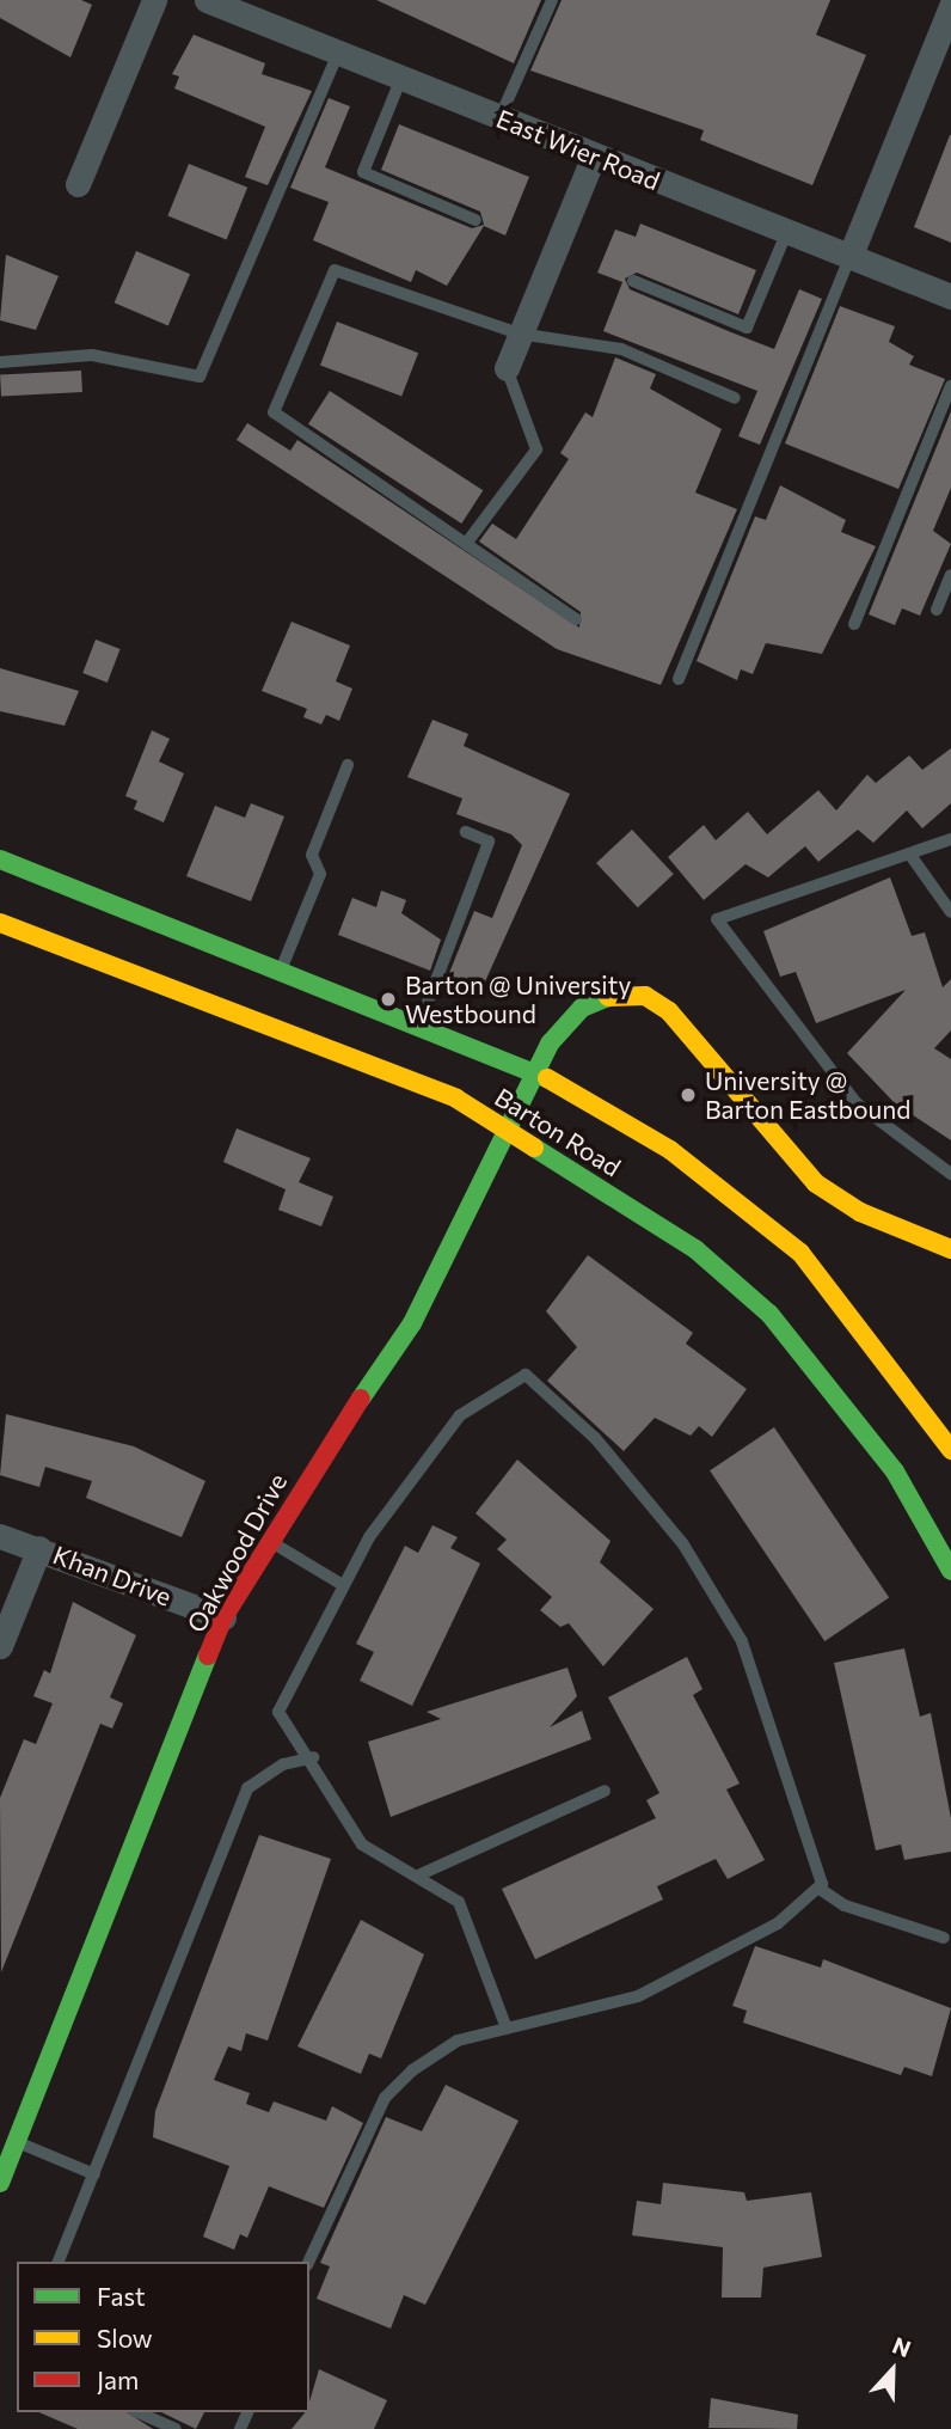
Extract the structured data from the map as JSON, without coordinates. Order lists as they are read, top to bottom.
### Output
{
  "streets": {
    "main road": ["Barton Road", "Oakwood Drive"],
    "street": ["East Wier Road", "Khan Drive"]
  },
  "crossings": [
    ["Barton Road", "Oakwood Drive"],
    ["Oakwood Drive", "Khan Drive"]
  ],
  "places": ["Barton @ University Westbound", "University @ Barton Eastbound"],
  "legend": ["Fast", "Slow", "Jam"],
  "north": "top"
}
